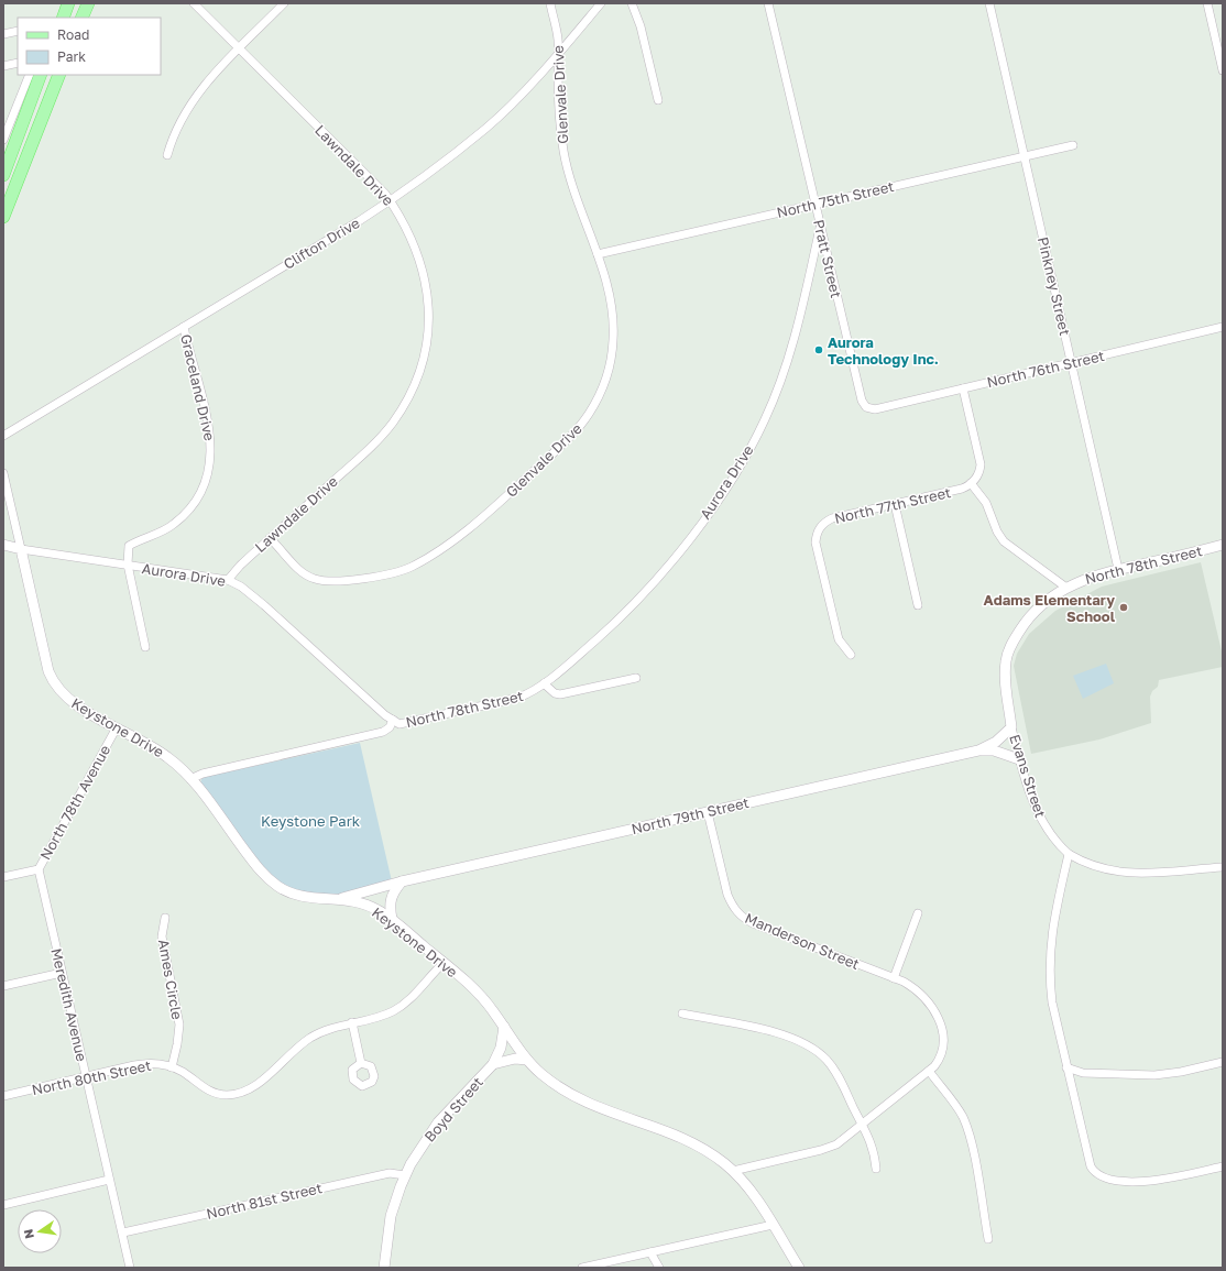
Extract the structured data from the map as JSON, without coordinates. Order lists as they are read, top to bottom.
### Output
{
  "streets": {
    "street": [
      "Glenvale Drive",
      "Lawndale Drive",
      "North 75th Street",
      "Clifton Drive",
      "Pratt Street",
      "Pinkney Street",
      "North 76th Street",
      "Graceland Drive",
      "Aurora Drive",
      "North 77th Street",
      "North 78th Street",
      "Keystone Drive",
      "Evans Street",
      "North 78th Avenue",
      "North 79th Street",
      "Manderson Street",
      "Ames Circle",
      "Meredith Avenue",
      "North 80th Street",
      "Boyd Street",
      "North 81st Street"
    ]
  },
  "crossings": [
    ["Glenvale Drive", "Lawndale Drive"],
    ["Glenvale Drive", "North 75th Street"],
    ["Glenvale Drive", "Clifton Drive"],
    ["Lawndale Drive", "Clifton Drive"],
    ["Lawndale Drive", "Aurora Drive"],
    ["North 75th Street", "Pratt Street"],
    ["North 75th Street", "Pinkney Street"],
    ["Clifton Drive", "Graceland Drive"],
    ["Pratt Street", "North 76th Street"],
    ["Pratt Street", "Aurora Drive"],
    ["Pinkney Street", "North 76th Street"],
    ["Pinkney Street", "North 78th Street"],
    ["Graceland Drive", "Aurora Drive"],
    ["Aurora Drive", "North 78th Street"],
    ["Aurora Drive", "Keystone Drive"],
    ["North 78th Street", "Keystone Drive"],
    ["North 78th Street", "Evans Street"],
    ["Keystone Drive", "North 78th Avenue"],
    ["Keystone Drive", "North 79th Street"],
    ["Keystone Drive", "Manderson Street"],
    ["Keystone Drive", "North 80th Street"],
    ["Keystone Drive", "Boyd Street"],
    ["Evans Street", "North 79th Street"],
    ["North 78th Avenue", "Meredith Avenue"],
    ["North 79th Street", "Manderson Street"],
    ["Ames Circle", "North 80th Street"],
    ["Meredith Avenue", "North 80th Street"],
    ["Meredith Avenue", "North 81st Street"],
    ["Boyd Street", "North 81st Street"]
  ],
  "parks": ["Keystone Park"],
  "places": ["Aurora Technology Inc.", "Adams Elementary School"],
  "legend": ["Road", "Park"],
  "north": "left"
}
